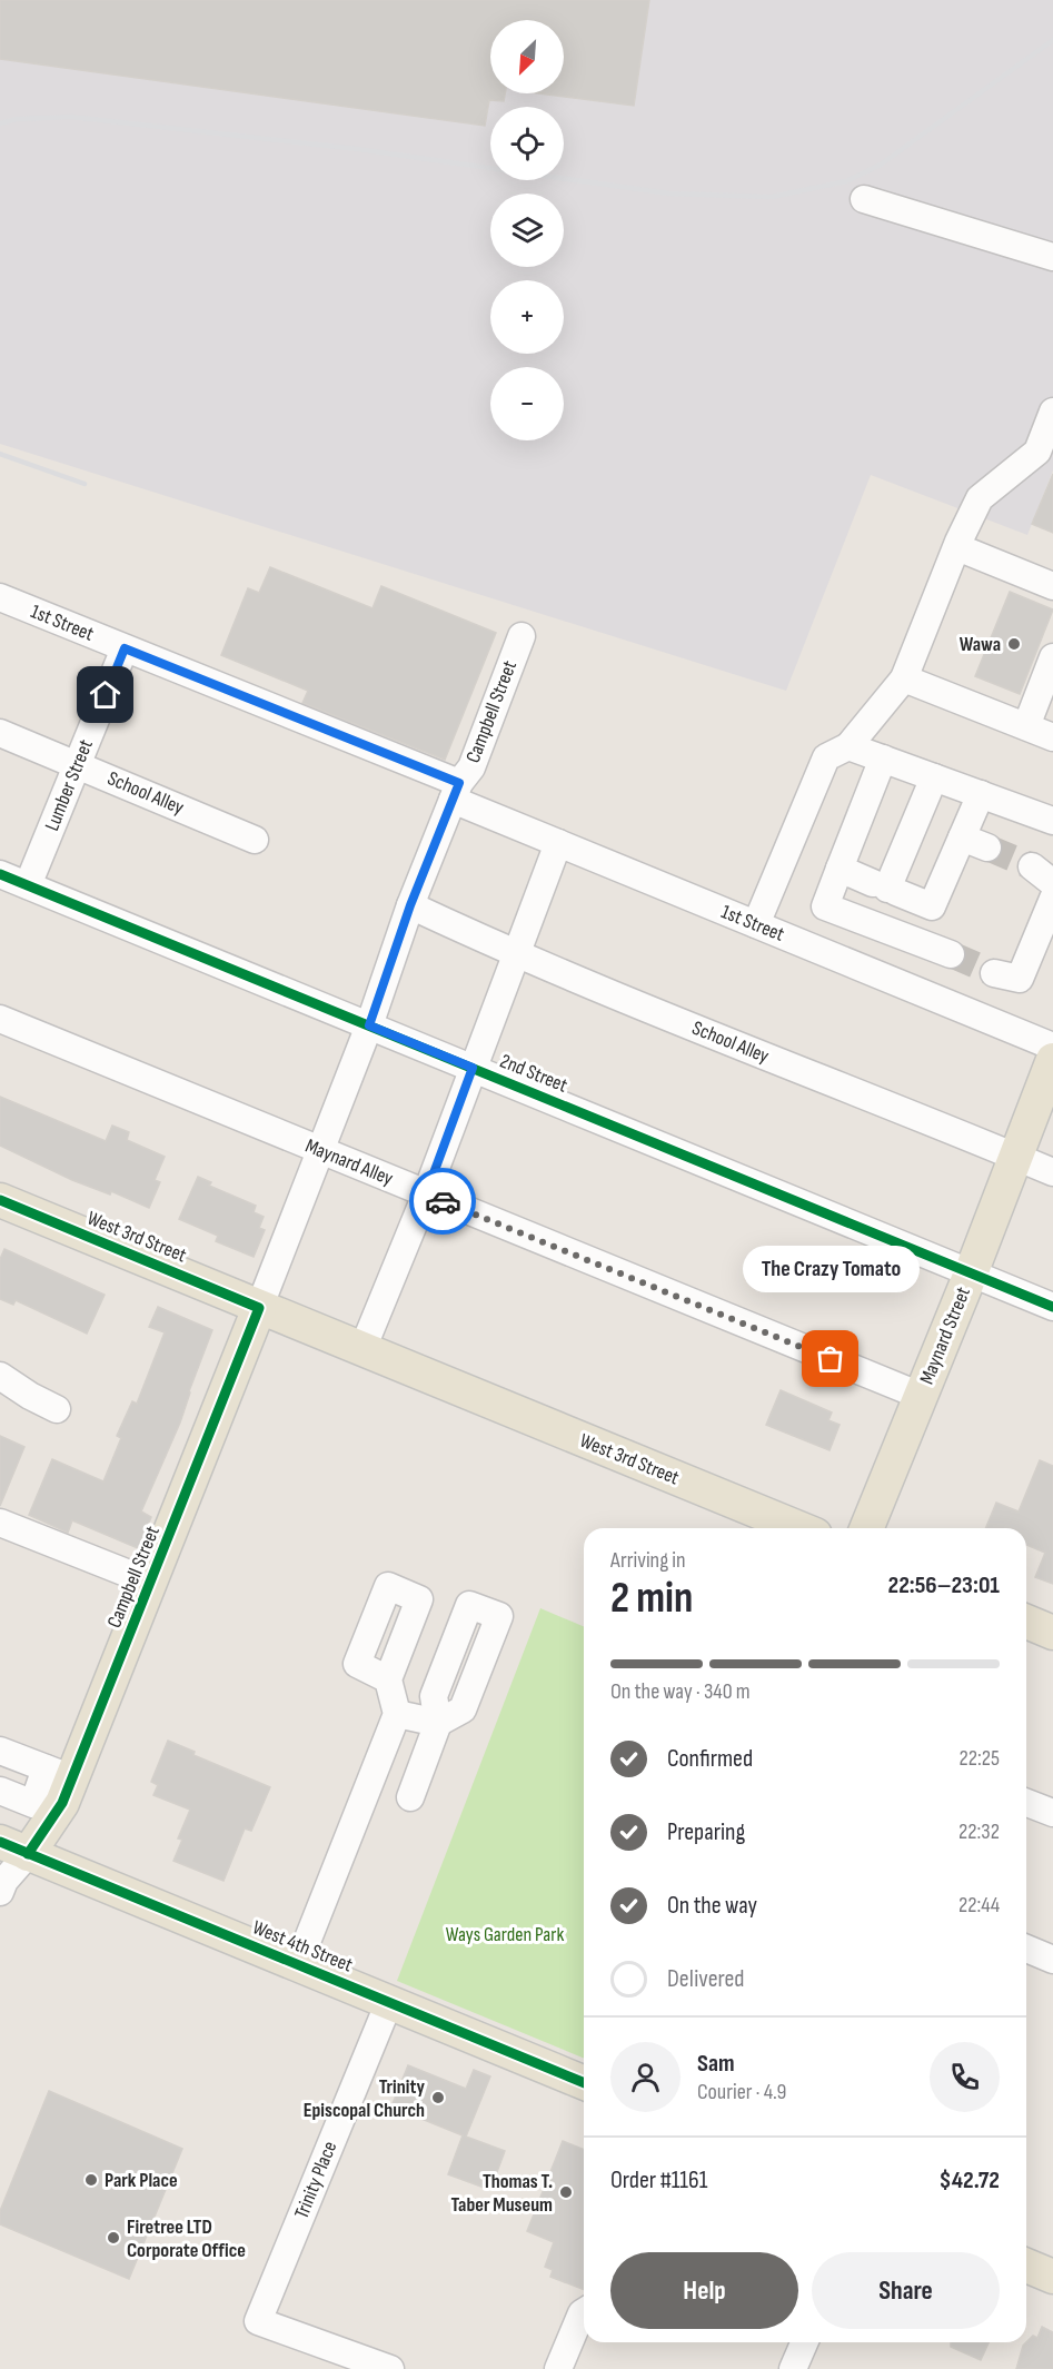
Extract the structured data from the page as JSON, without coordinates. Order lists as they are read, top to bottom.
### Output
{
  "streets": {
    "main road": [
      "Campbell Street",
      "West 3rd Street",
      "Maynard Street",
      "West 4th Street"
    ],
    "street": [
      "1st Street",
      "Lumber Street",
      "School Alley",
      "2nd Street",
      "Maynard Alley",
      "Trinity Place"
    ]
  },
  "crossings": [
    ["1st Street", "Campbell Street"],
    ["1st Street", "Lumber Street"],
    ["Campbell Street", "School Alley"],
    ["Campbell Street", "2nd Street"],
    ["Campbell Street", "Maynard Alley"],
    ["Campbell Street", "West 3rd Street"],
    ["Campbell Street", "West 4th Street"],
    ["Lumber Street", "School Alley"],
    ["Lumber Street", "2nd Street"],
    ["School Alley", "Maynard Street"],
    ["2nd Street", "Maynard Street"],
    ["Maynard Alley", "Maynard Street"],
    ["West 4th Street", "Trinity Place"]
  ],
  "parks": ["Ways Garden Park"],
  "places": [
    "Wawa",
    "The Crazy Tomato",
    "Trinity Episcopal Church",
    "Park Place",
    "Thomas T. Taber Museum",
    "Firetree LTD Corporate Office"
  ],
  "north": "bottom left",
  "page": {
    "map_buttons": ["+", "−"],
    "bubble": "The Crazy Tomato",
    "heading": ["2 min", "Arriving in", "22:56–23:01"],
    "panel": [
      "Sam",
      "Courier · 4.9",
      "Order #1161",
      "$42.72"
    ],
    "bar": "On the way · 340 m",
    "list": [
      ["Confirmed", "22:25"],
      ["Preparing", "22:32"],
      ["On the way", "22:44"],
      "Delivered"
    ],
    "buttons": ["Help", "Share"]
  }
}
